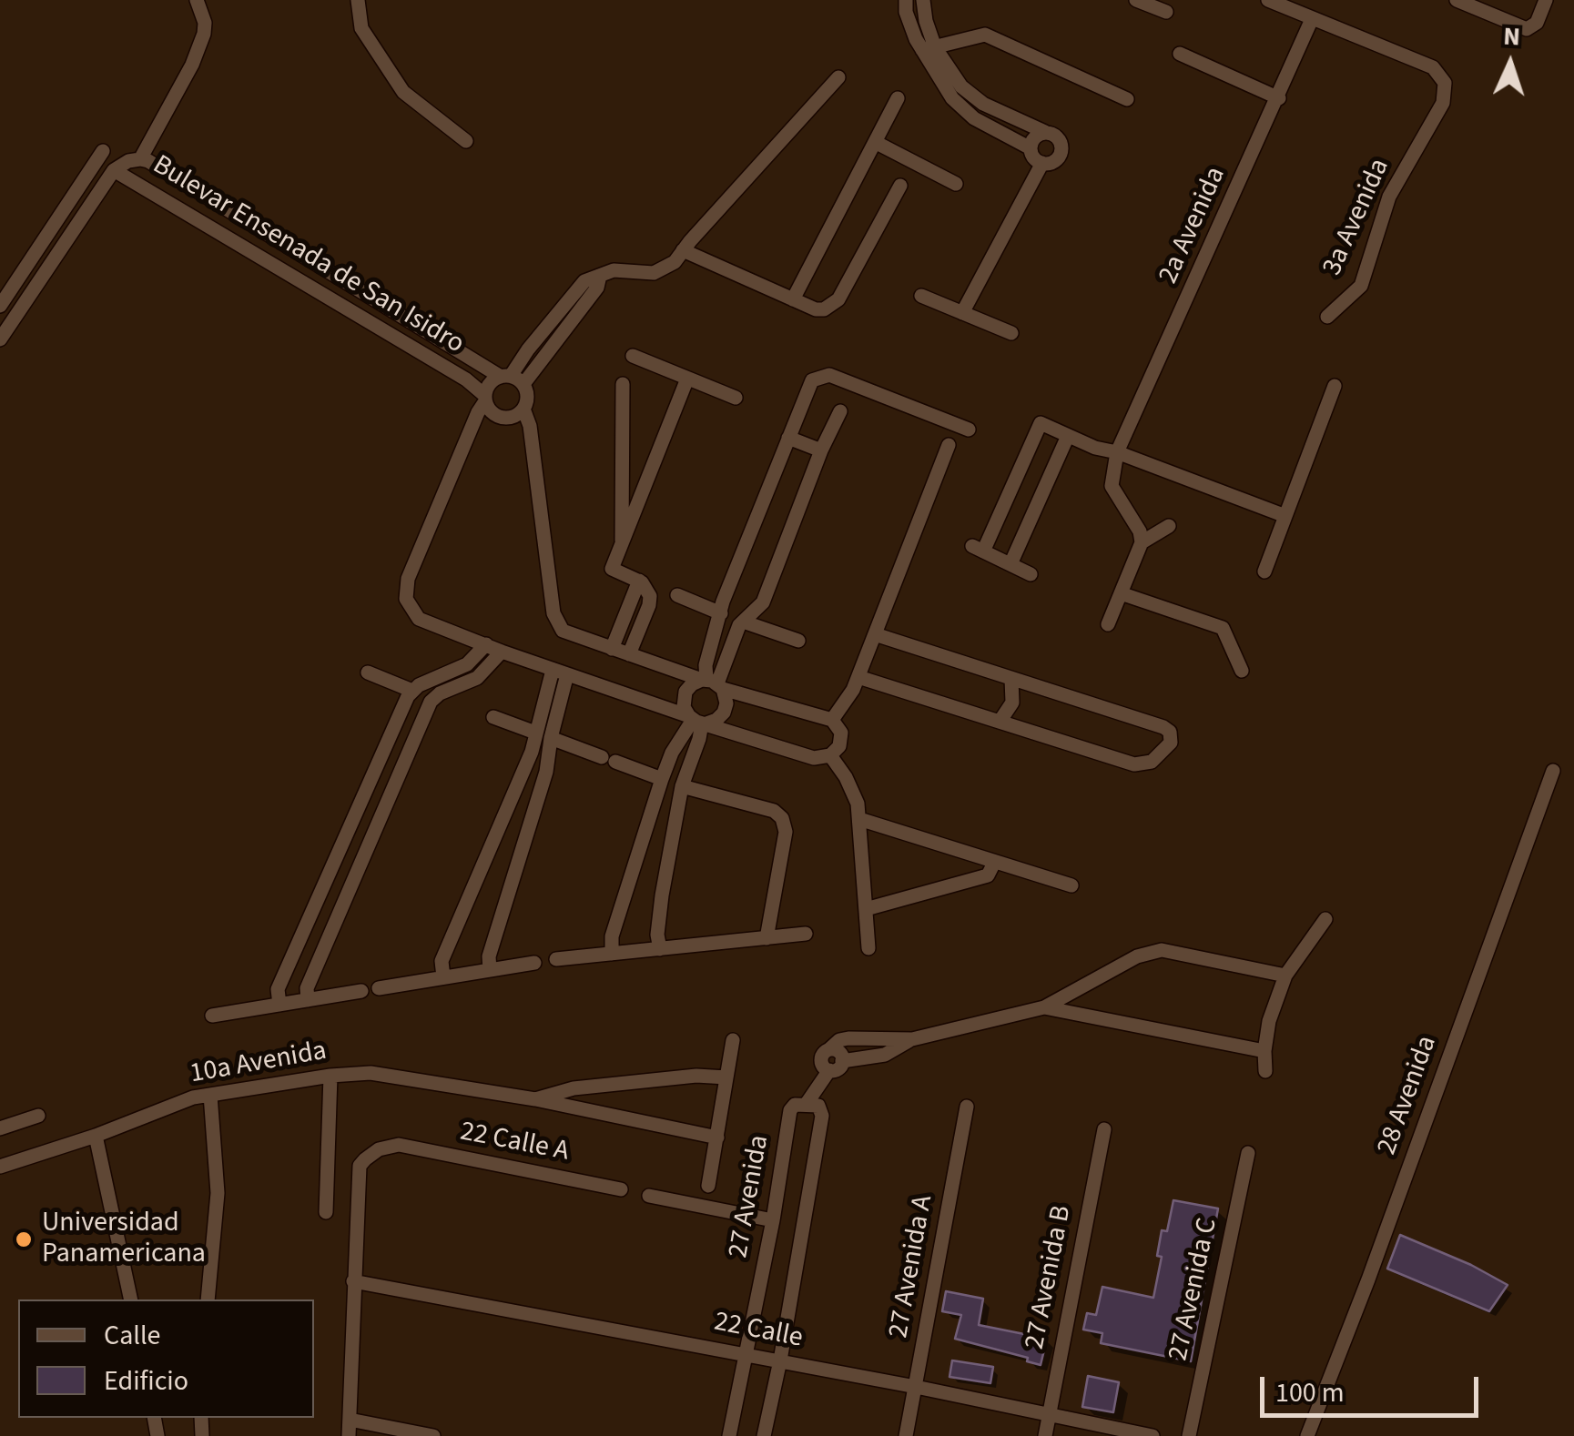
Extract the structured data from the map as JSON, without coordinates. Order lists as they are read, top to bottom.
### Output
{
  "streets": {
    "street": [
      "3a Avenida",
      "2a Avenida",
      "Bulevar Ensenada de San Isidro",
      "10a Avenida",
      "28 Avenida",
      "22 Calle A",
      "27 Avenida",
      "27 Avenida A",
      "27 Avenida B",
      "27 Avenida C",
      "22 Calle"
    ]
  },
  "crossings": [
    ["3a Avenida", "2a Avenida"],
    ["22 Calle A", "22 Calle"],
    ["27 Avenida", "22 Calle"],
    ["27 Avenida A", "22 Calle"],
    ["27 Avenida B", "22 Calle"]
  ],
  "places": ["Universidad Panamericana"],
  "legend": ["Calle", "Edificio"],
  "scale_bar": "100 m",
  "north": "top"
}
